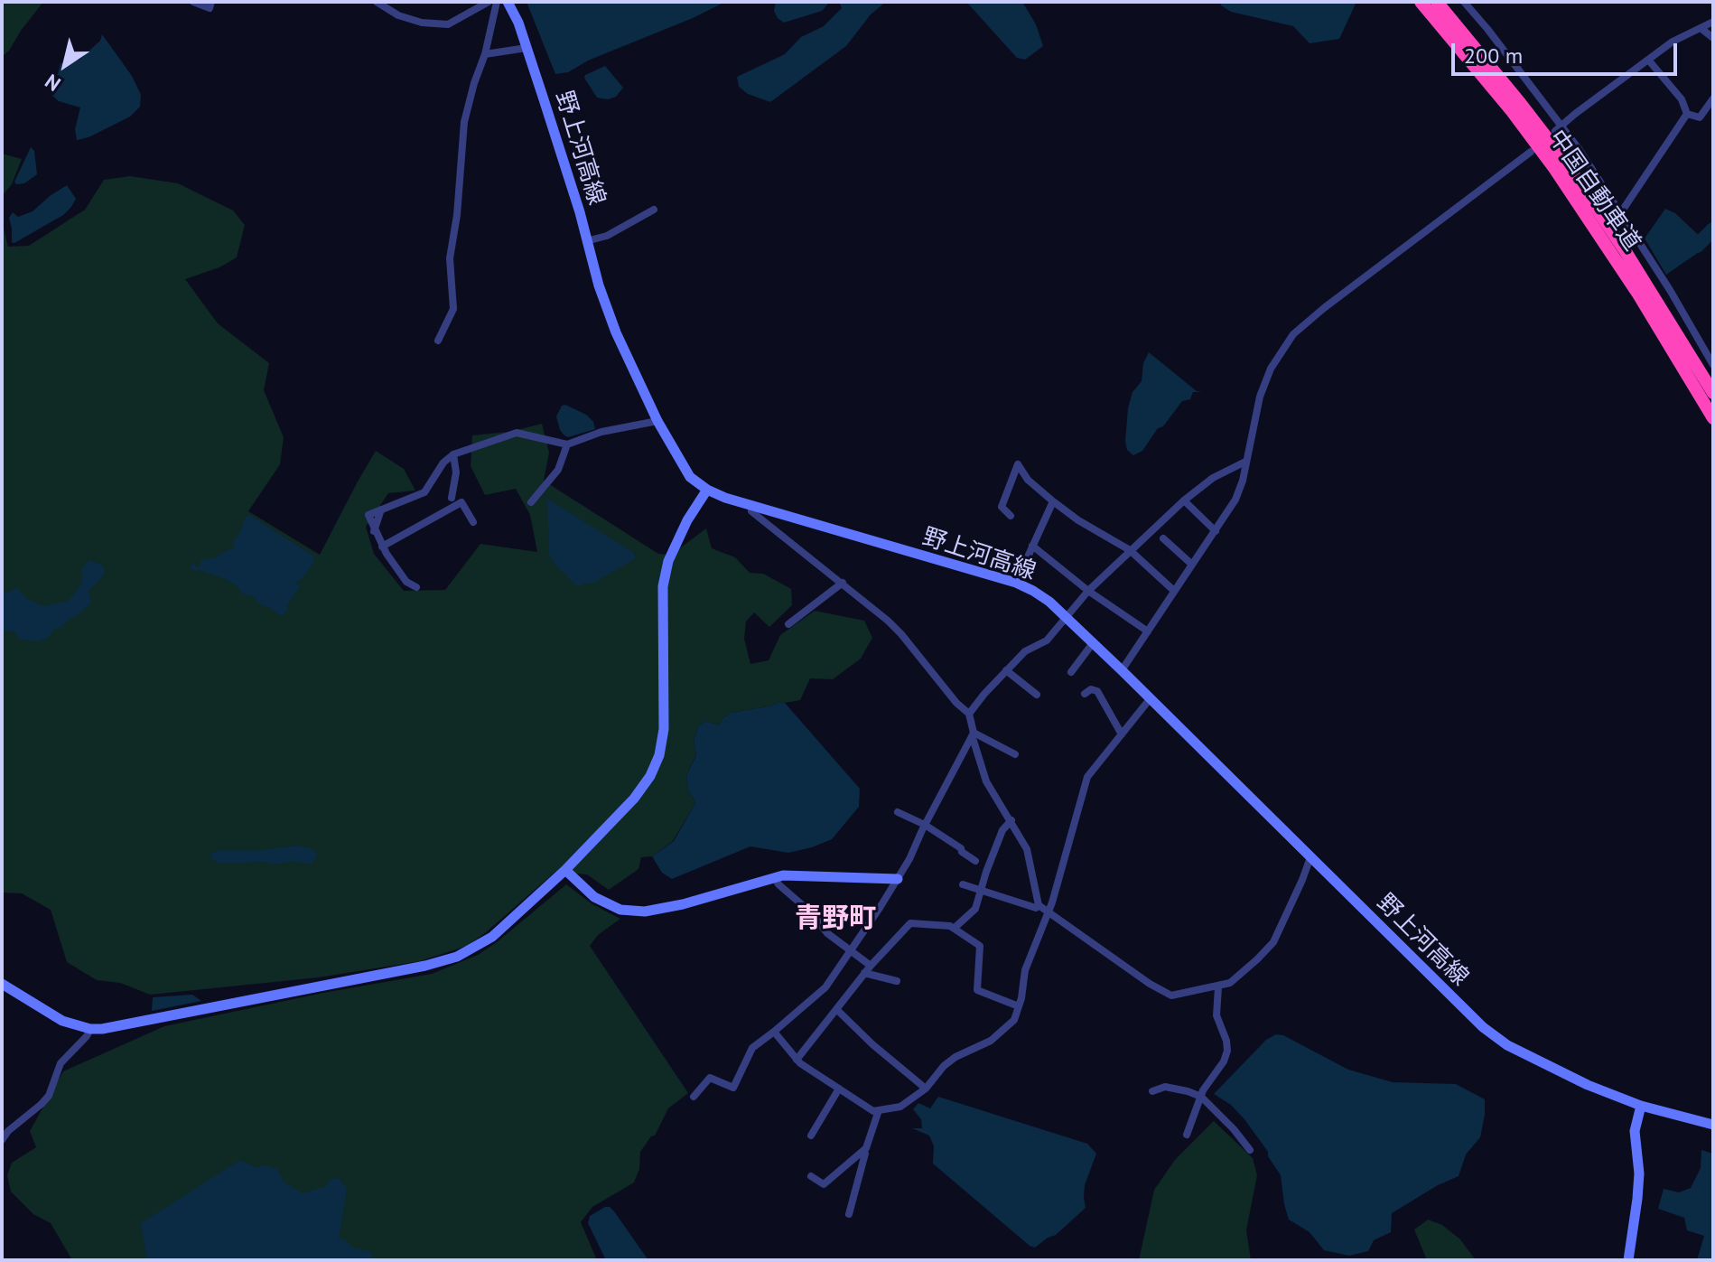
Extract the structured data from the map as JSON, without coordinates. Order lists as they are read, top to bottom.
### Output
{
  "streets": {
    "highway": ["中国自動車道"],
    "main road": ["野上河高線"]
  },
  "districts": ["青野町"],
  "scale_bar": "200 m",
  "north": "bottom left"
}
